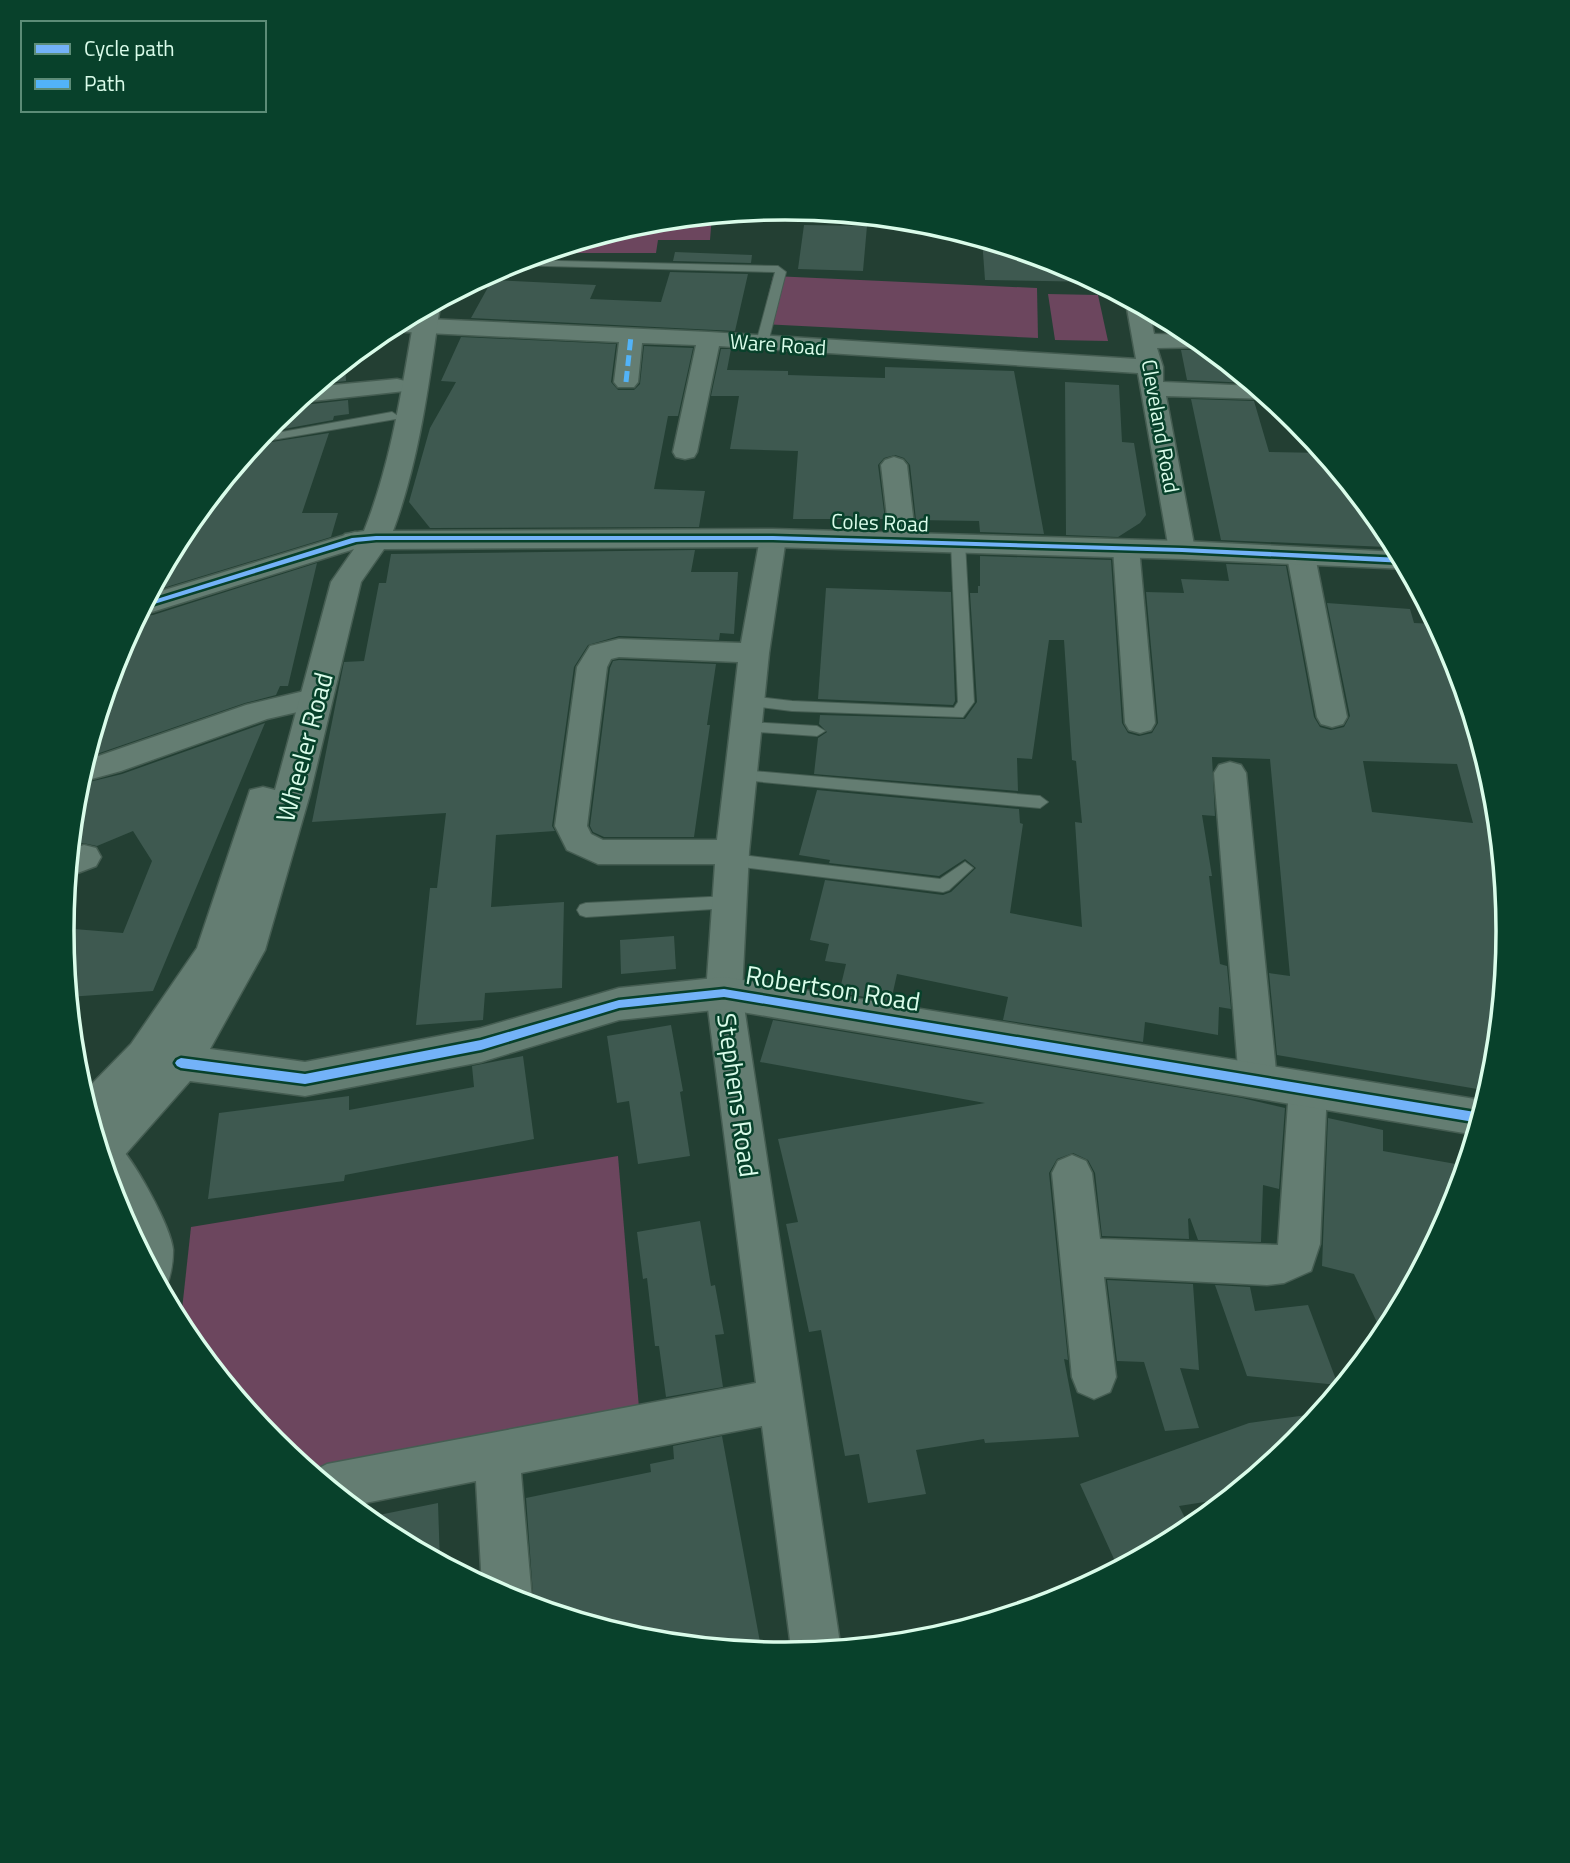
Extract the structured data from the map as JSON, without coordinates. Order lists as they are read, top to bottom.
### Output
{
  "streets": {
    "street": [
      "Ware Road",
      "Cleveland Road",
      "Coles Road",
      "Wheeler Road",
      "Robertson Road",
      "Stephens Road"
    ]
  },
  "crossings": [
    ["Ware Road", "Cleveland Road"],
    ["Cleveland Road", "Coles Road"],
    ["Coles Road", "Wheeler Road"],
    ["Coles Road", "Stephens Road"],
    ["Wheeler Road", "Robertson Road"],
    ["Robertson Road", "Stephens Road"]
  ],
  "legend": ["Cycle path", "Path"]
}
